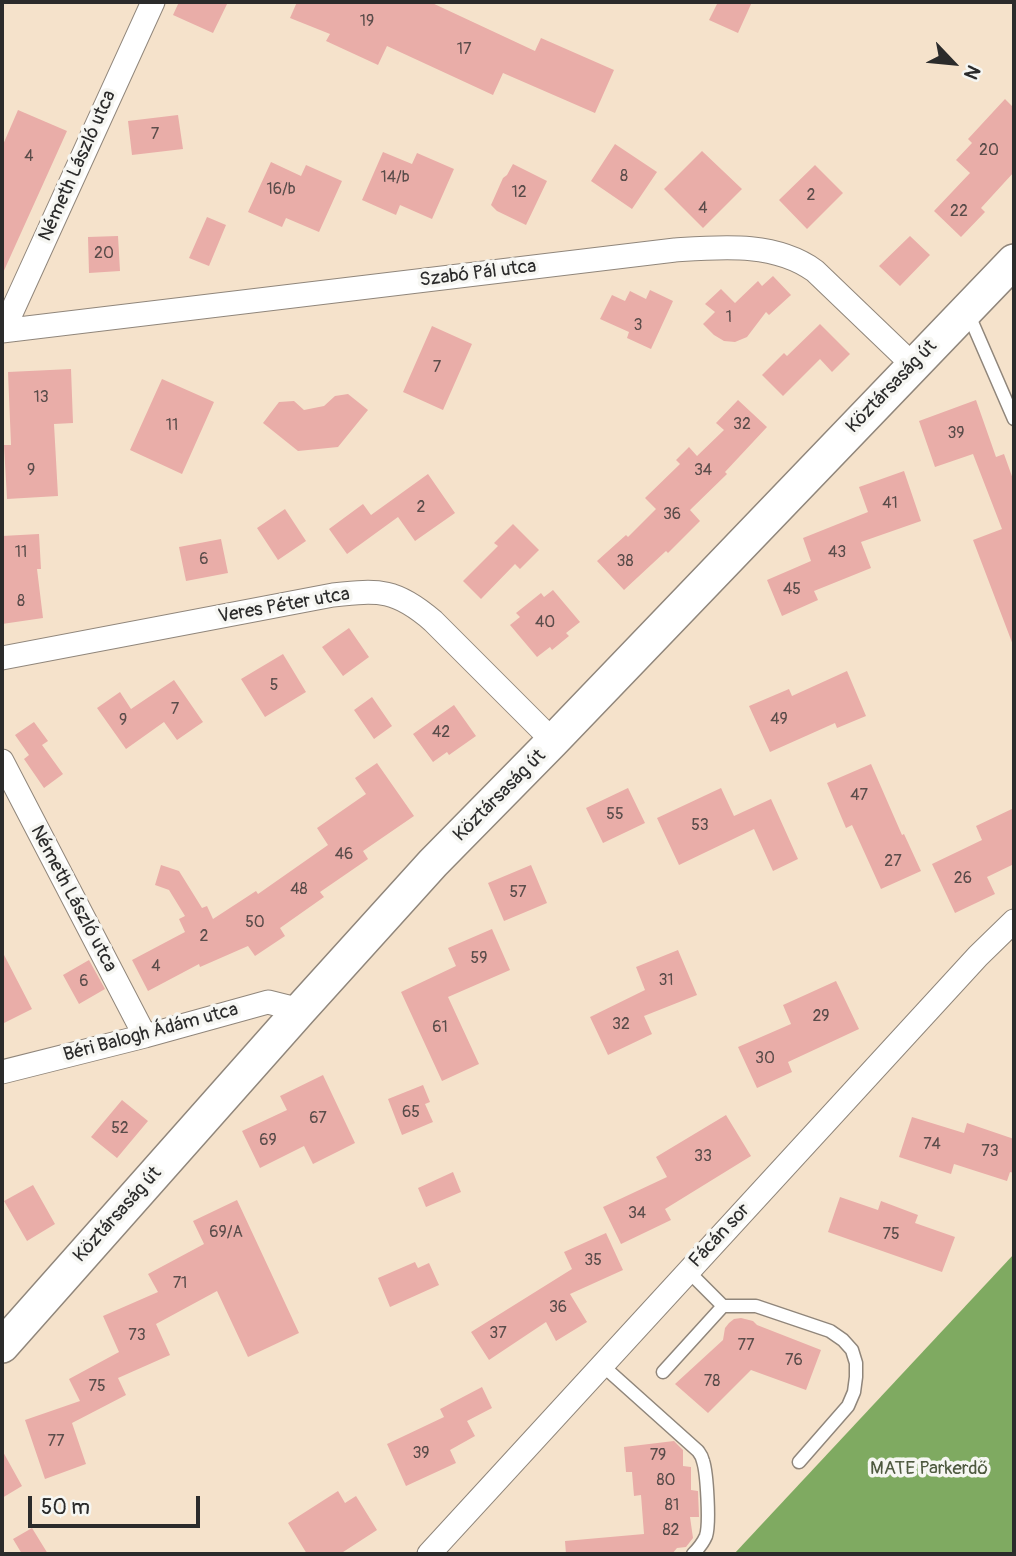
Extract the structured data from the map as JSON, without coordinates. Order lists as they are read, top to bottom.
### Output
{
  "streets": {
    "main road": ["Köztársaság út"],
    "street": [
      "Németh László utca",
      "Szabó Pál utca",
      "Veres Péter utca",
      "Béri Balogh Ádám utca",
      "Fácán sor"
    ]
  },
  "crossings": [
    ["Németh László utca", "Szabó Pál utca"],
    ["Németh László utca", "Béri Balogh Ádám utca"],
    ["Szabó Pál utca", "Köztársaság út"],
    ["Köztársaság út", "Veres Péter utca"],
    ["Köztársaság út", "Béri Balogh Ádám utca"]
  ],
  "parks": ["MATE Parkerdő"],
  "house_numbers": [
    "19",
    "17",
    "7",
    "20",
    "4",
    "8",
    "14/b",
    "16/b",
    "12",
    "2",
    "4",
    "22",
    "20",
    "1",
    "3",
    "7",
    "13",
    "32",
    "11",
    "39",
    "9",
    "34",
    "41",
    "2",
    "36",
    "11",
    "43",
    "6",
    "38",
    "45",
    "8",
    "40",
    "5",
    "7",
    "49",
    "9",
    "42",
    "47",
    "55",
    "53",
    "46",
    "27",
    "26",
    "48",
    "57",
    "50",
    "2",
    "59",
    "4",
    "31",
    "6",
    "29",
    "32",
    "61",
    "30",
    "65",
    "67",
    "52",
    "69",
    "74",
    "73",
    "33",
    "34",
    "69/A",
    "75",
    "35",
    "71",
    "36",
    "37",
    "73",
    "77",
    "76",
    "78",
    "75",
    "77",
    "39",
    "79",
    "80",
    "81",
    "82"
  ],
  "scale_bar": "50 m",
  "north": "bottom right"
}
